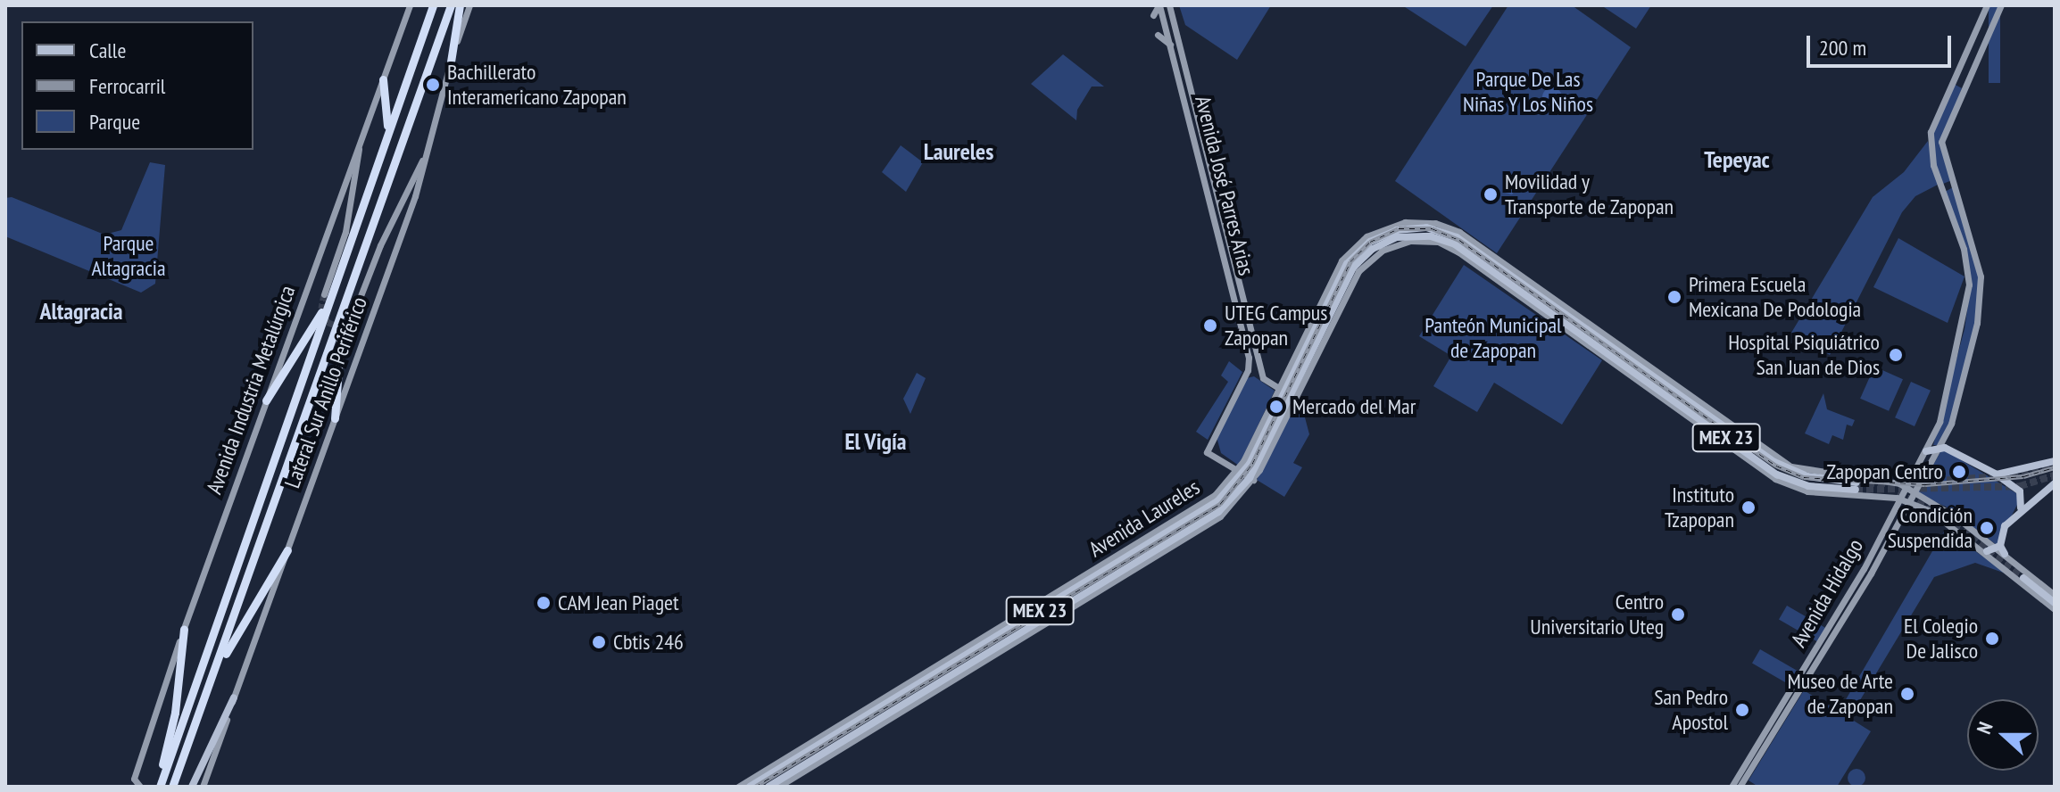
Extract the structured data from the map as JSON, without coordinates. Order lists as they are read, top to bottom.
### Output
{
  "streets": {
    "main road": [
      "Avenida José Parres Arias",
      "Avenida Industria Metalúrgica",
      "Lateral Sur Anillo Periférico",
      "MEX 23",
      "Avenida Laureles",
      "Avenida Hidalgo"
    ]
  },
  "crossings": [
    ["Avenida José Parres Arias", "Avenida Laureles"],
    ["Avenida Laureles", "Avenida Hidalgo"]
  ],
  "districts": [
    "Laureles",
    "Tepeyac",
    "Altagracia",
    "El Vigía"
  ],
  "parks": ["Parque De Las Niñas Y Los Niños", "Parque Altagracia", "Panteón Municipal de Zapopan"],
  "places": [
    "Bachillerato Interamericano Zapopan",
    "Movilidad y Transporte de Zapopan",
    "Primera Escuela Mexicana De Podologia",
    "UTEG Campus Zapopan",
    "Hospital Psiquiátrico San Juan de Dios",
    "Mercado del Mar",
    "Zapopan Centro",
    "Instituto Tzapopan",
    "Condición Suspendida",
    "CAM Jean Piaget",
    "Centro Universitario Uteg",
    "El Colegio De Jalisco",
    "Cbtis 246",
    "Museo de Arte de Zapopan",
    "San Pedro Apostol"
  ],
  "legend": ["Calle", "Ferrocarril", "Parque"],
  "scale_bar": "200 m",
  "north": "left"
}
